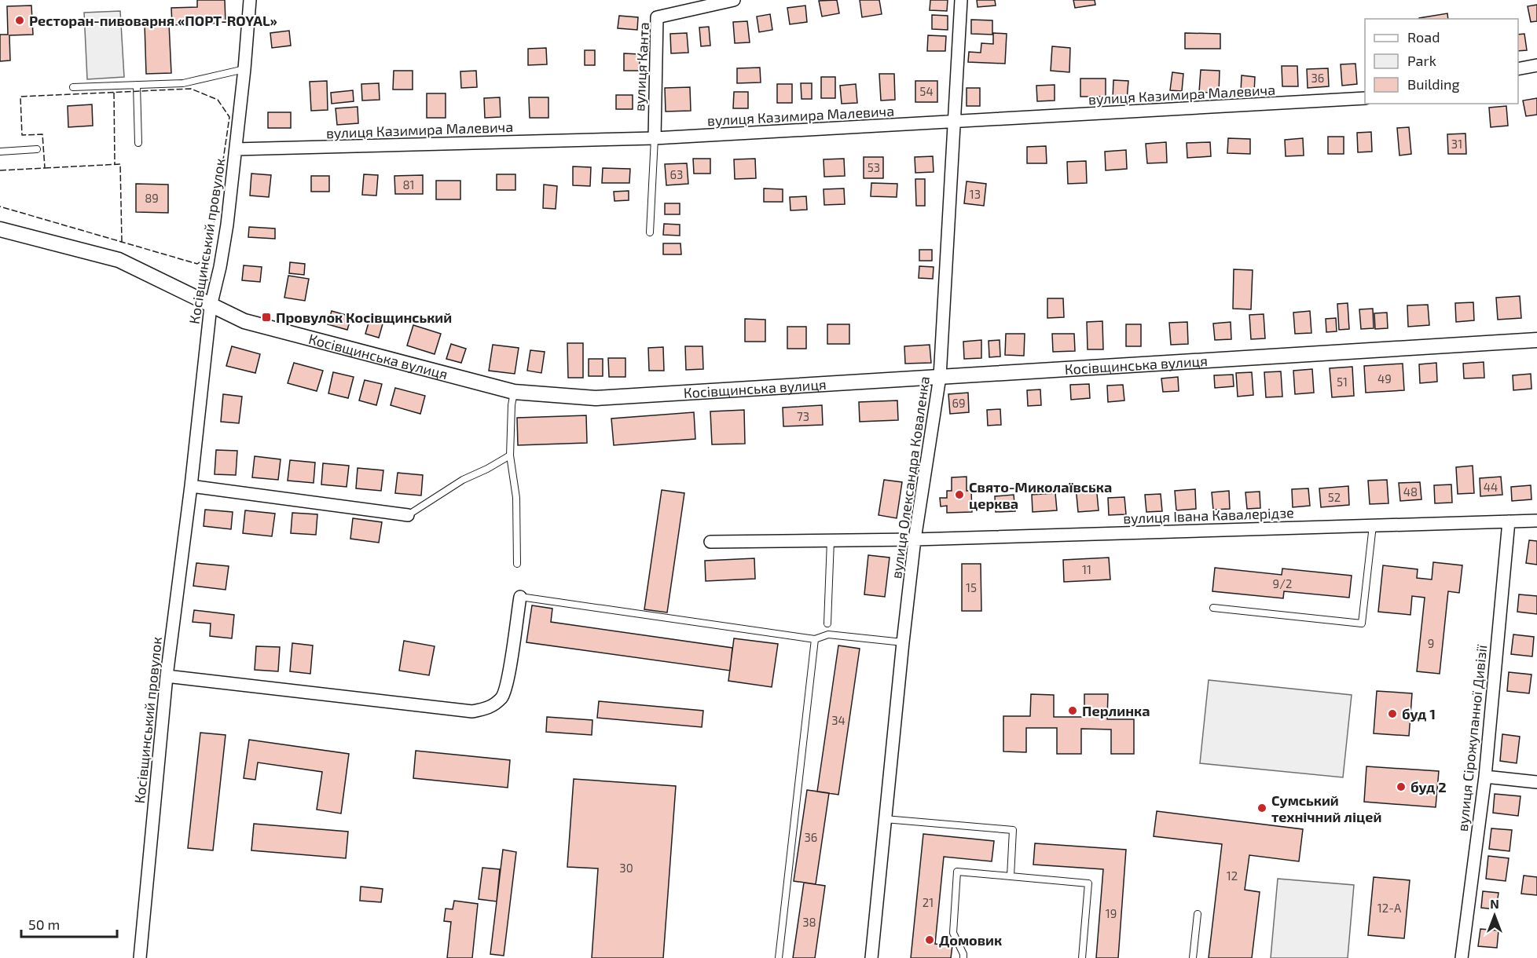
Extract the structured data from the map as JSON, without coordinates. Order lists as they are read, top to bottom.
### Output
{
  "streets": {
    "street": [
      "вулиця Канта",
      "вулиця Казимира Малевича",
      "Косівщинський провулок",
      "Косівщинська вулиця",
      "вулиця Олександра Коваленка",
      "вулиця Івана Кавалерідзе",
      "вулиця Сірожупанної Дивізії"
    ]
  },
  "crossings": [
    ["вулиця Канта", "вулиця Казимира Малевича"],
    ["вулиця Казимира Малевича", "Косівщинський провулок"],
    ["вулиця Казимира Малевича", "вулиця Олександра Коваленка"],
    ["Косівщинський провулок", "Косівщинська вулиця"],
    ["Косівщинська вулиця", "вулиця Олександра Коваленка"],
    ["вулиця Олександра Коваленка", "вулиця Івана Кавалерідзе"],
    ["вулиця Івана Кавалерідзе", "вулиця Сірожупанної Дивізії"]
  ],
  "places": {
    "other": [
      "Ресторан-пивоварня «ПОРТ-ROYAL»",
      "Свято-Миколаївська церква",
      "Перлинка",
      "буд 1",
      "буд 2",
      "Сумський технічний ліцей",
      "Домовик"
    ],
    "transit": ["Провулок Косівщинський"]
  },
  "house_numbers": [
    "36",
    "54",
    "31",
    "53",
    "63",
    "81",
    "13",
    "89",
    "49",
    "51",
    "69",
    "73",
    "44",
    "48",
    "52",
    "11",
    "9/2",
    "15",
    "9",
    "34",
    "36",
    "30",
    "12",
    "21",
    "12-А",
    "19",
    "38"
  ],
  "legend": ["Road", "Park", "Building"],
  "scale_bar": "50 m",
  "north": "top"
}
